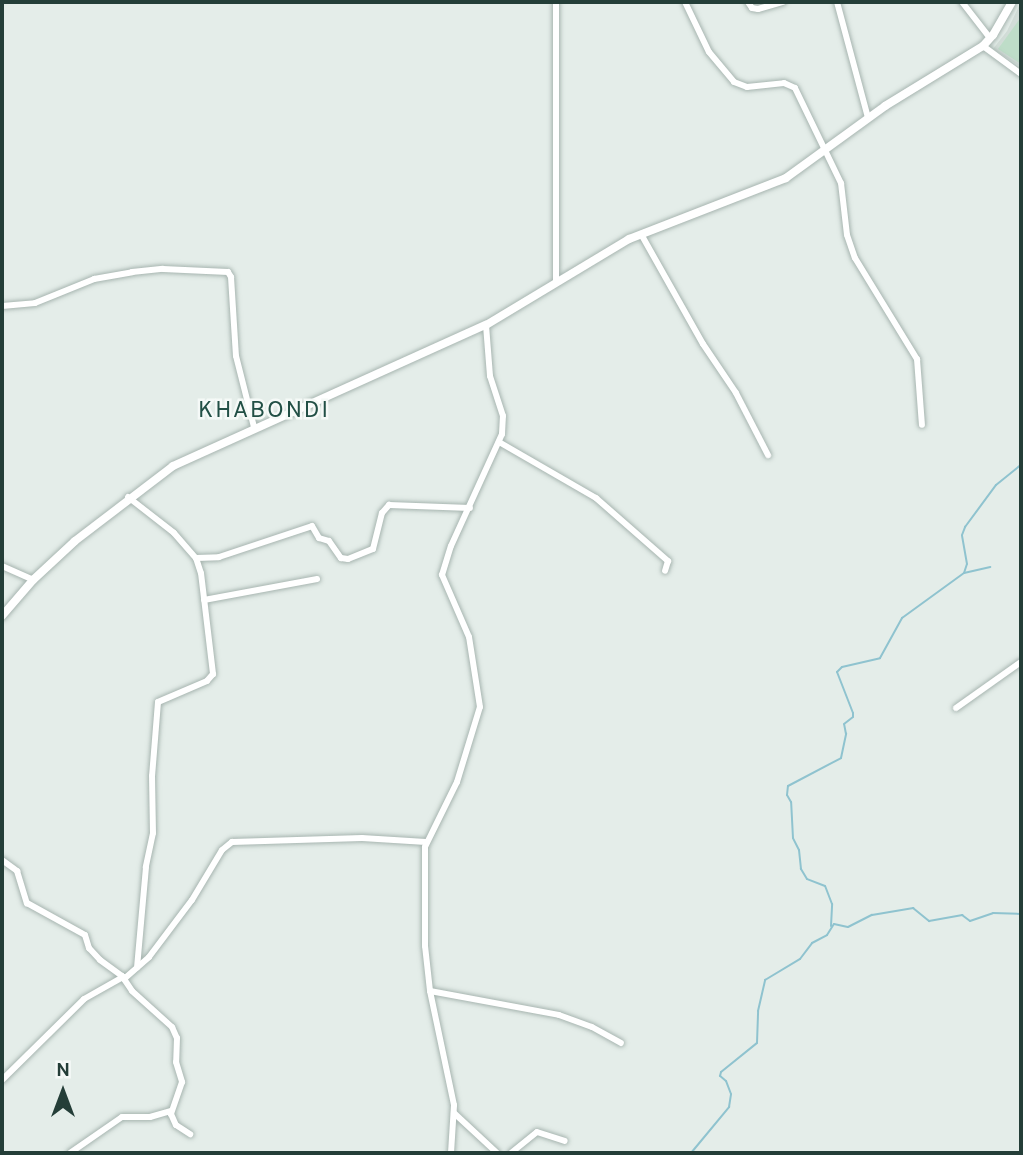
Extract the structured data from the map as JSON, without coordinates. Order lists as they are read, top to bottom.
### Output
{
  "districts": ["KHABONDI"],
  "north": "top"
}
